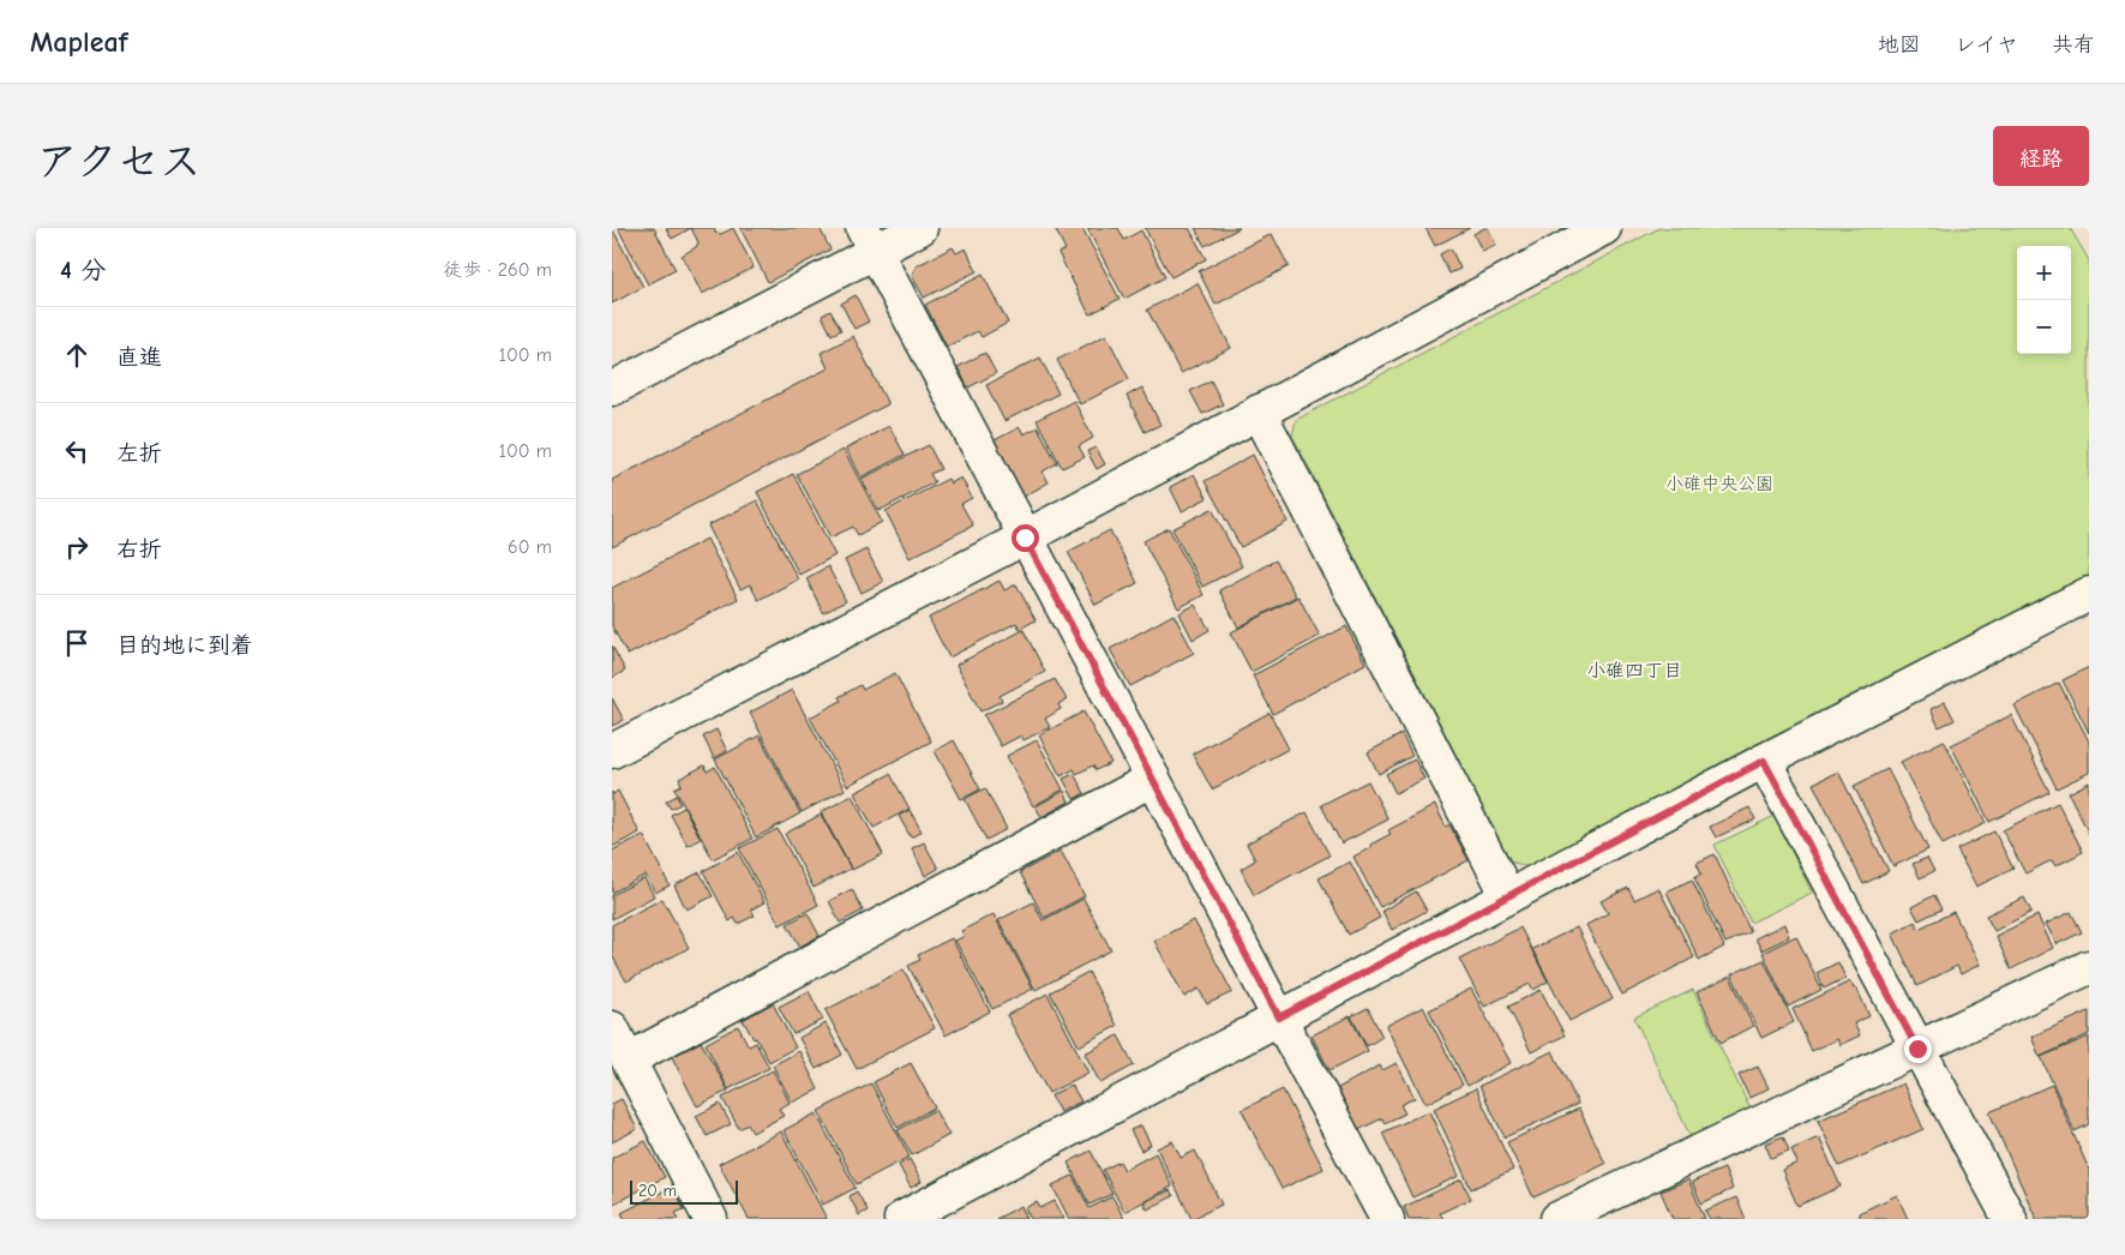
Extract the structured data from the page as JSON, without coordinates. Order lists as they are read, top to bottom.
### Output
{
  "districts": ["小碓四丁目"],
  "parks": ["小碓中央公園"],
  "scale_bar": "20 m",
  "page": {
    "header": "Mapleaf",
    "nav": ["地図", "レイヤ", "共有"],
    "title": "アクセス",
    "buttons": "経路",
    "heading": ["4 分", "徒歩 · 260 m"],
    "map_buttons": ["+", "−"],
    "list": [
      ["直進", "100 m"],
      ["左折", "100 m"],
      ["右折", "60 m"],
      "目的地に到着"
    ],
    "scale": "20 m"
  }
}
